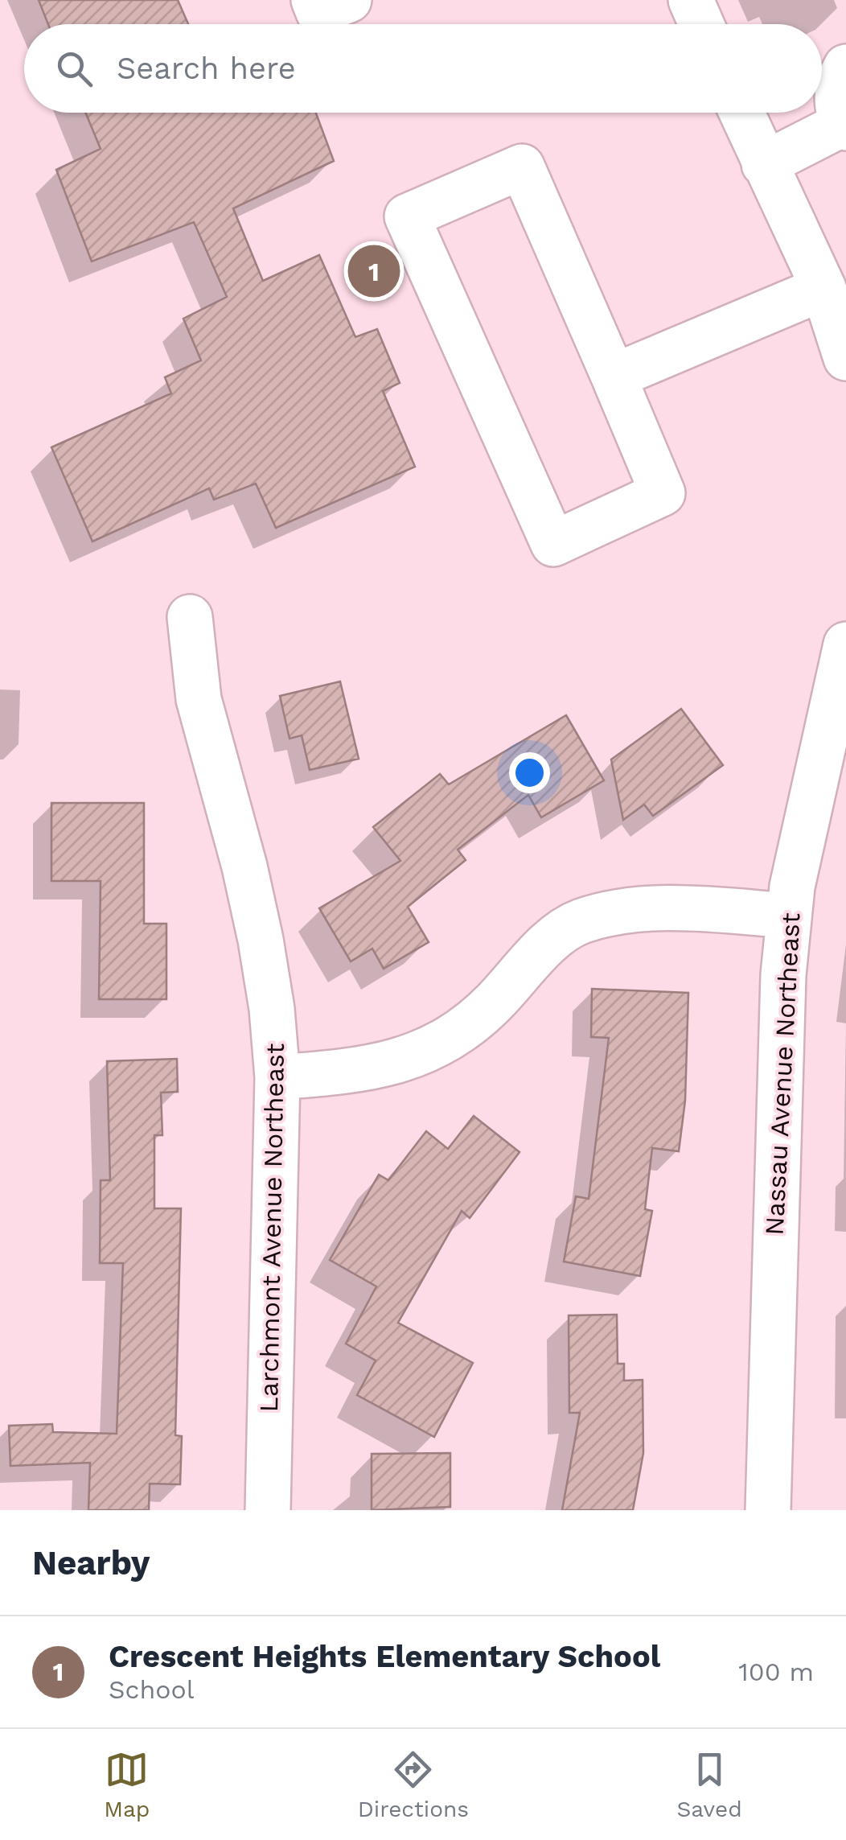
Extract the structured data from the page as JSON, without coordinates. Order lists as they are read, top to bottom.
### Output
{
  "streets": {
    "street": ["Nassau Avenue Northeast", "Larchmont Avenue Northeast"]
  },
  "page": {
    "search": "Search here",
    "pins": "1",
    "heading": "Nearby",
    "list": [
      {
        "mark": "1",
        "name": "Crescent Heights Elementary School",
        "note": "School",
        "value": "100 m"
      }
    ],
    "nav": ["Map", "Directions", "Saved"]
  }
}
